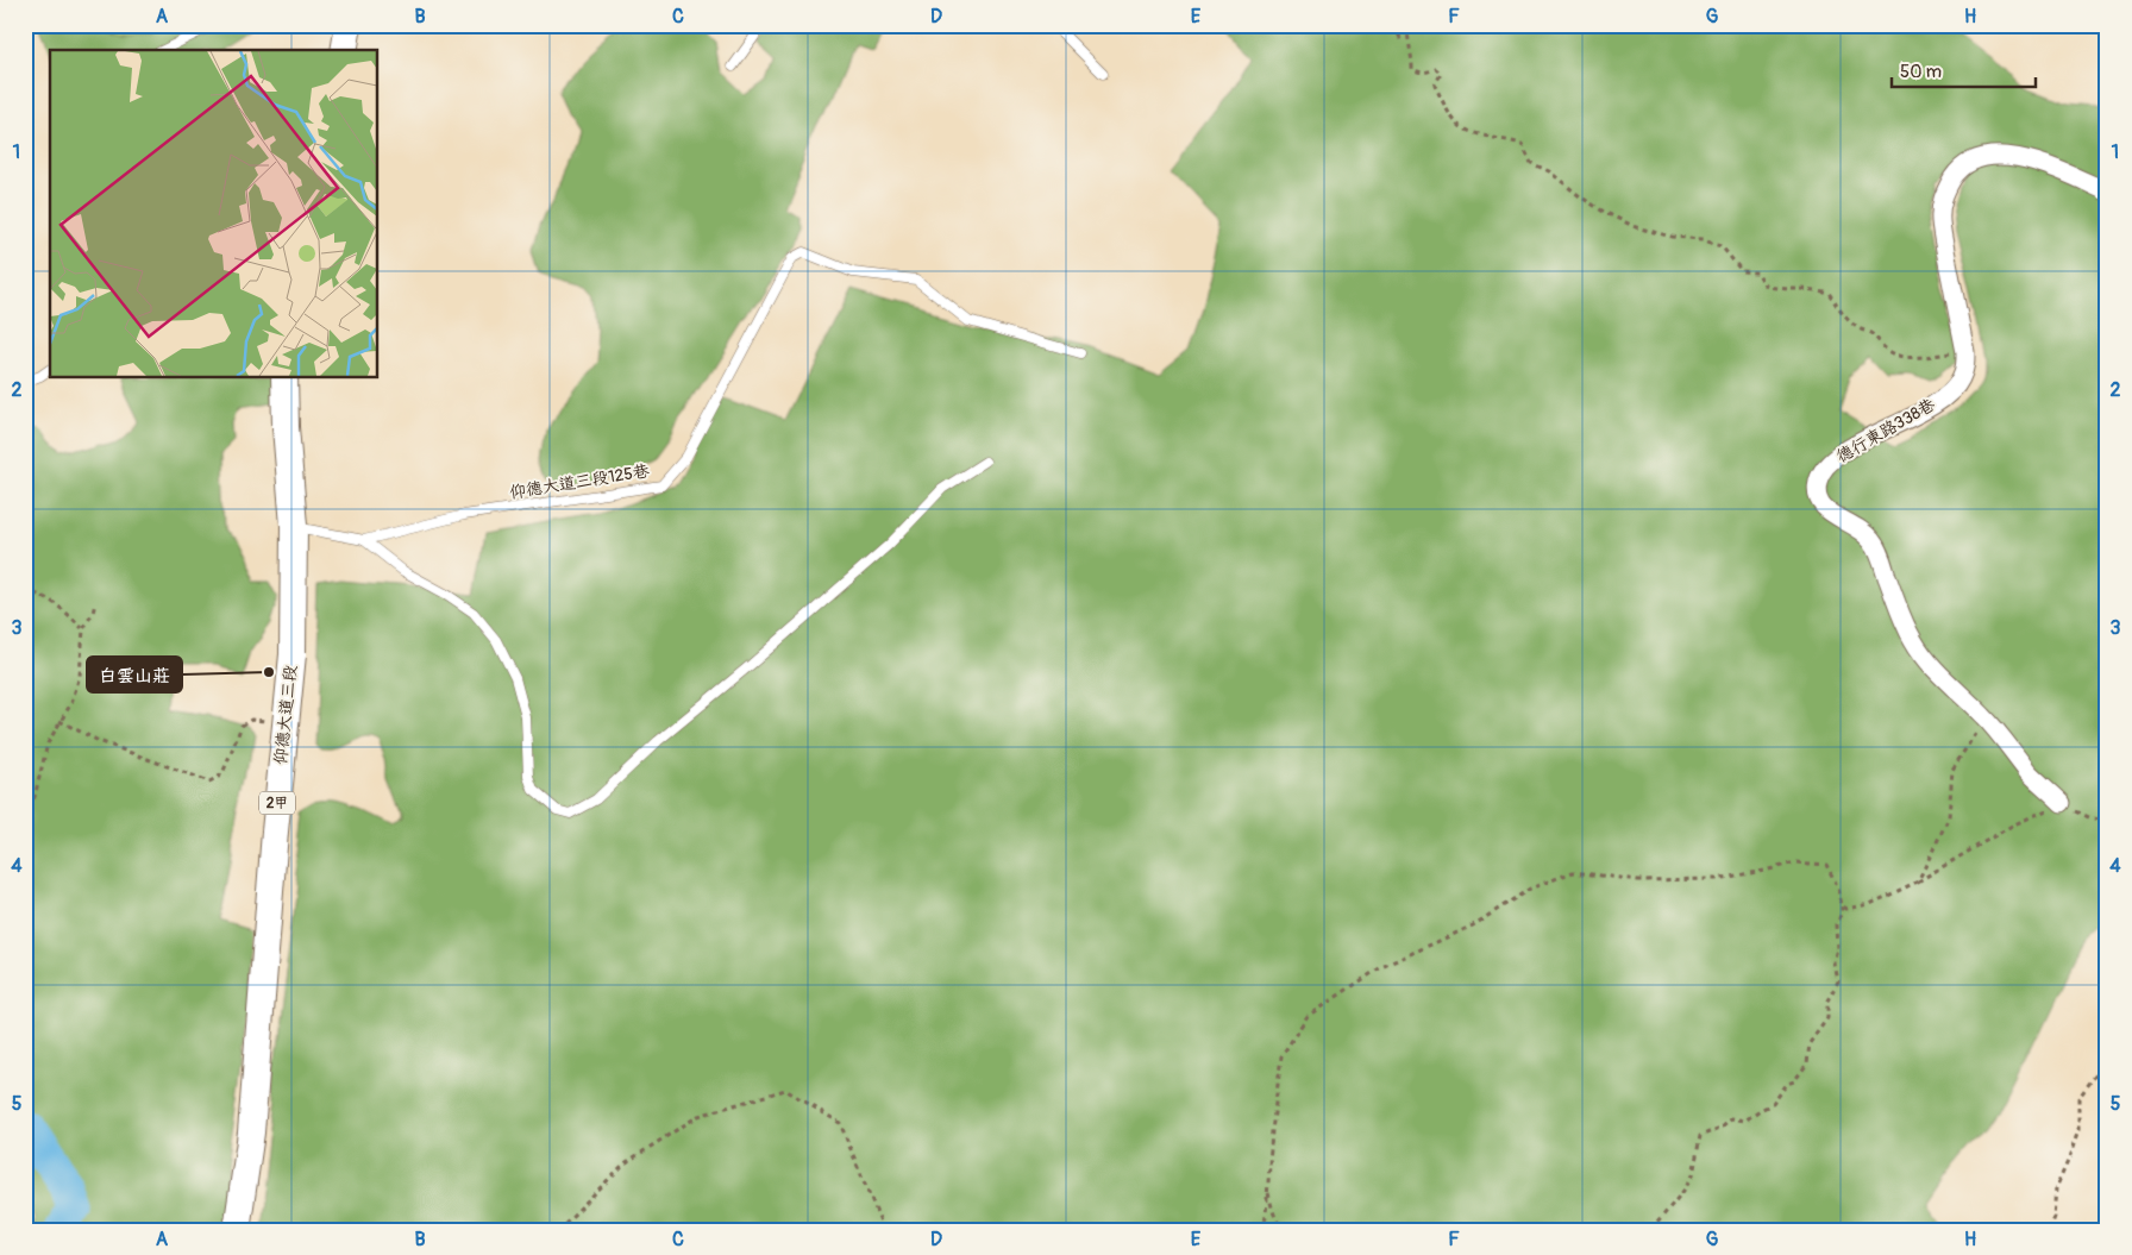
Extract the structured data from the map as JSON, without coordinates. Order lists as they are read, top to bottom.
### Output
{
  "streets": {
    "main road": ["仰德大道三段", "2甲"],
    "street": ["德行東路338巷"],
    "lane": ["仰德大道三段125巷"]
  },
  "crossings": [
    ["仰德大道三段125巷", "仰德大道三段"]
  ],
  "places": ["白雲山莊"],
  "scale_bar": "50 m",
  "grid": {
    "columns": [
      "A",
      "B",
      "C",
      "D",
      "E",
      "F",
      "G",
      "H"
    ],
    "rows": [
      "1",
      "2",
      "3",
      "4",
      "5"
    ]
  }
}
